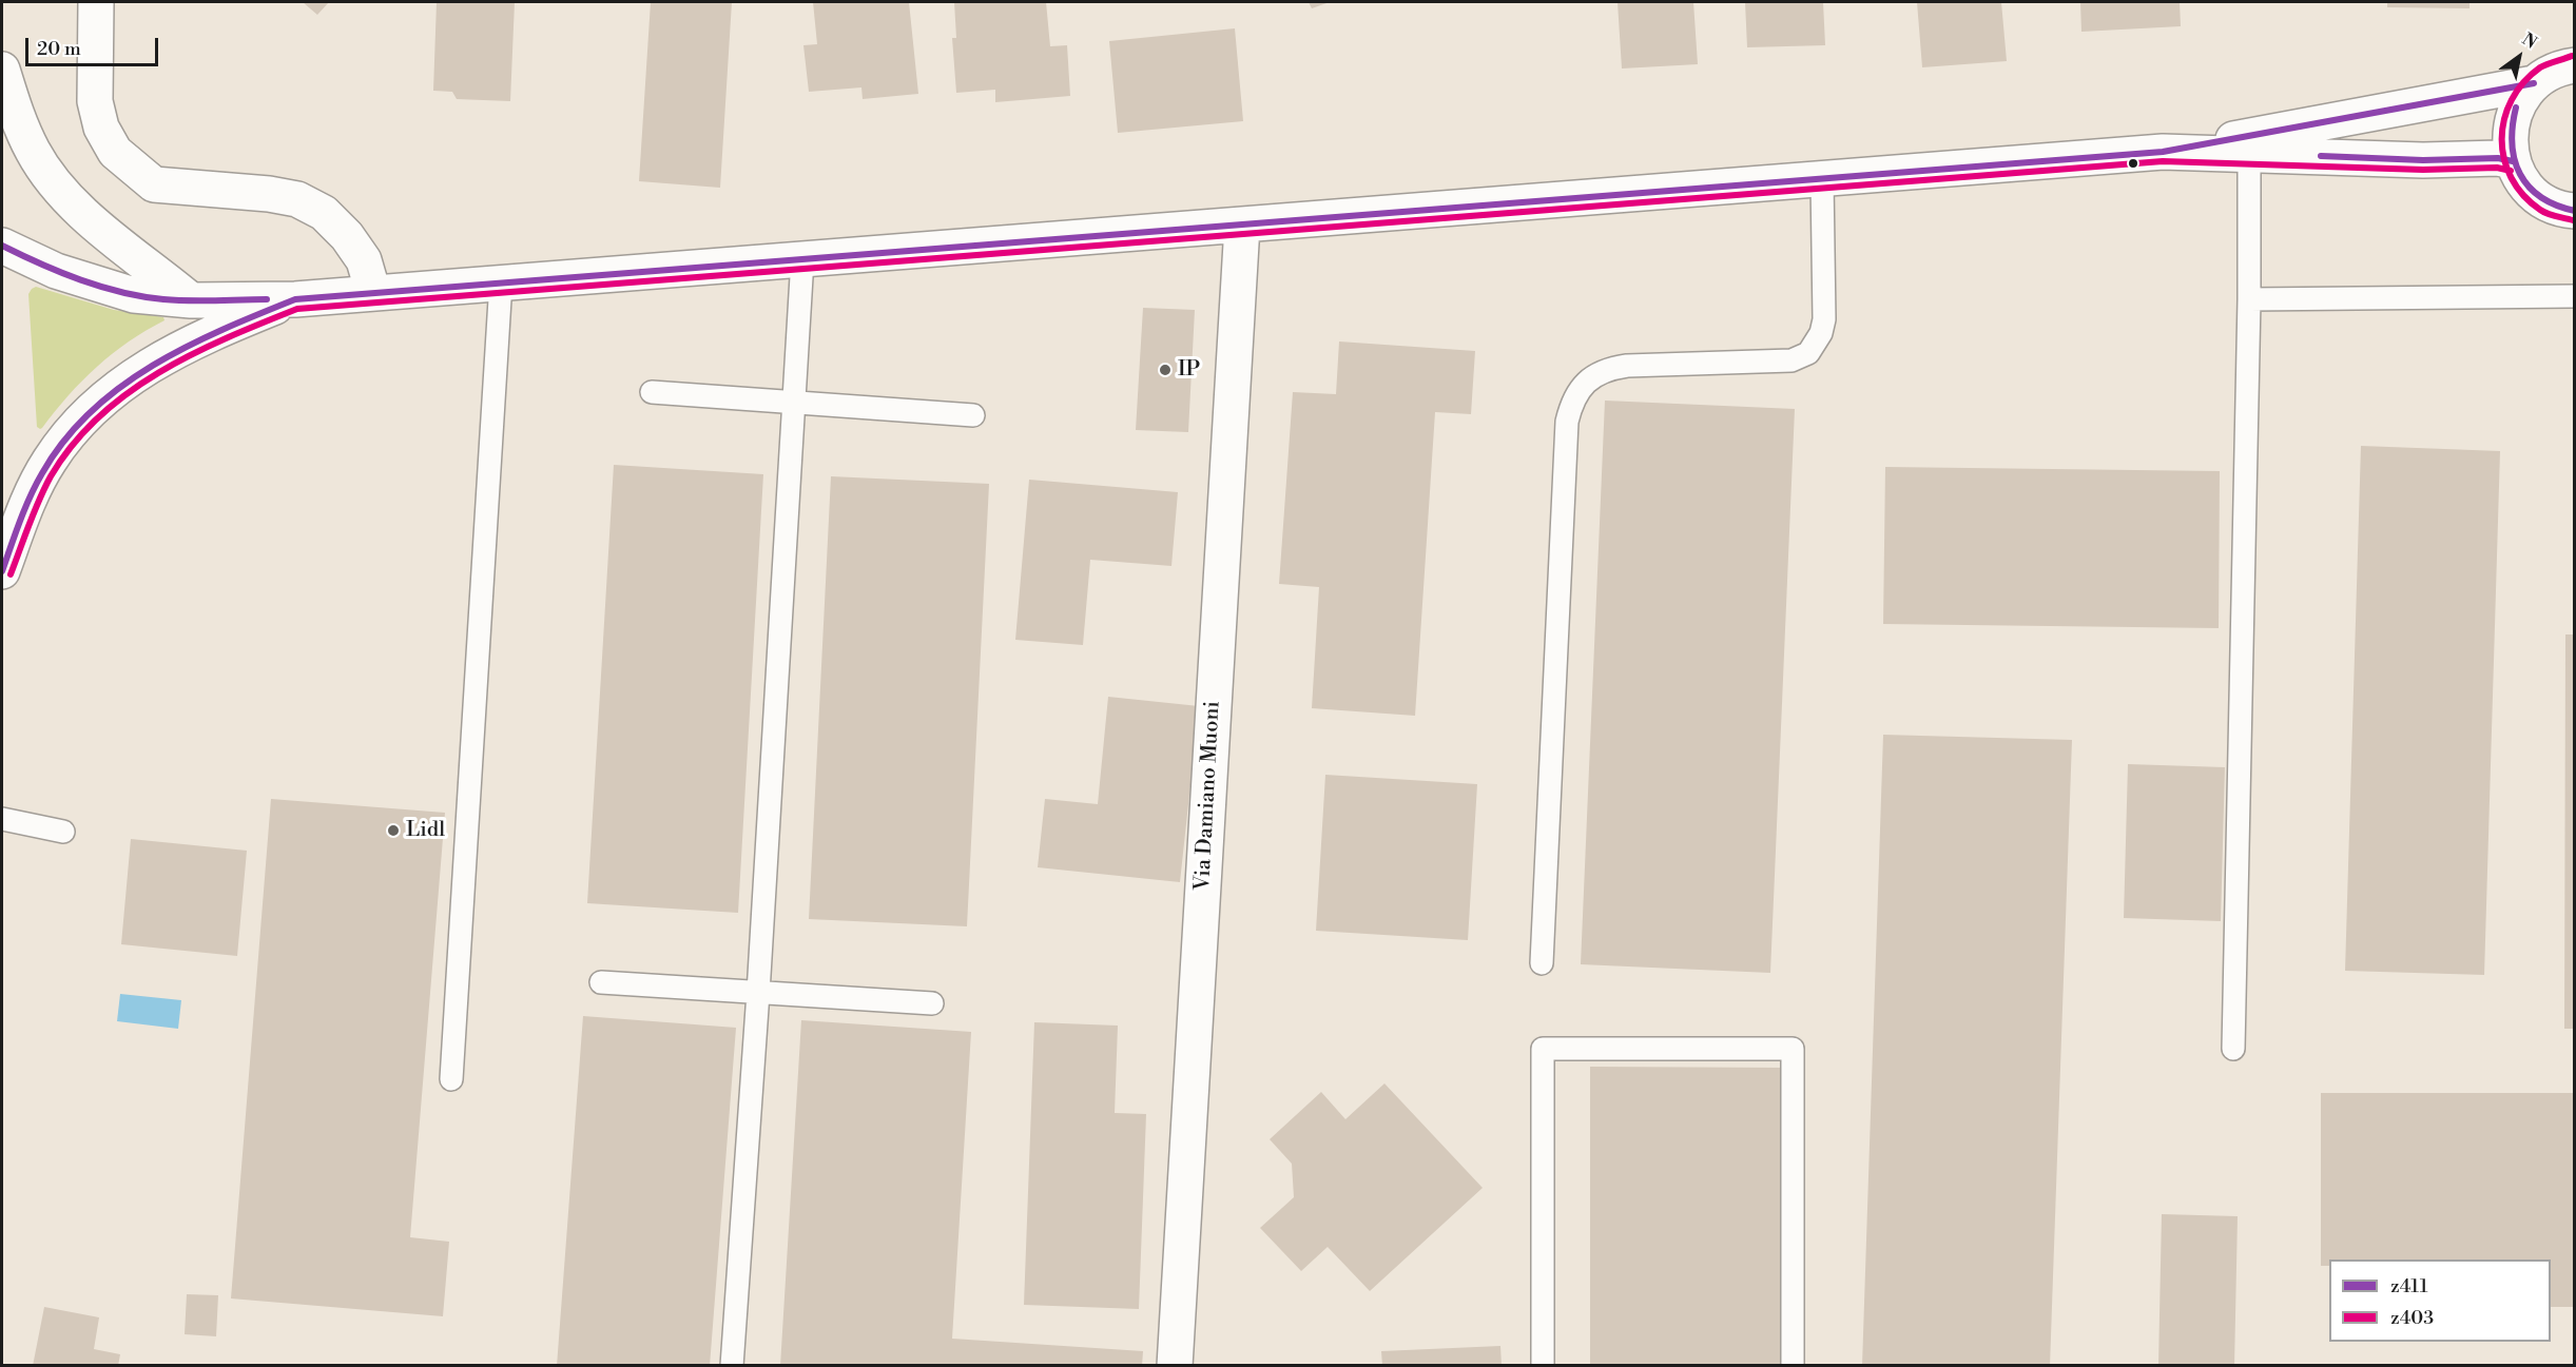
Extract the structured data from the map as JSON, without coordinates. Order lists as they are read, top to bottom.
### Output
{
  "streets": {
    "street": ["Via Damiano Muoni"]
  },
  "places": ["IP", "Lidl"],
  "lines": ["transit line z403", "transit line z411"],
  "legend": ["z411", "z403"],
  "scale_bar": "20 m",
  "north": "top right"
}
